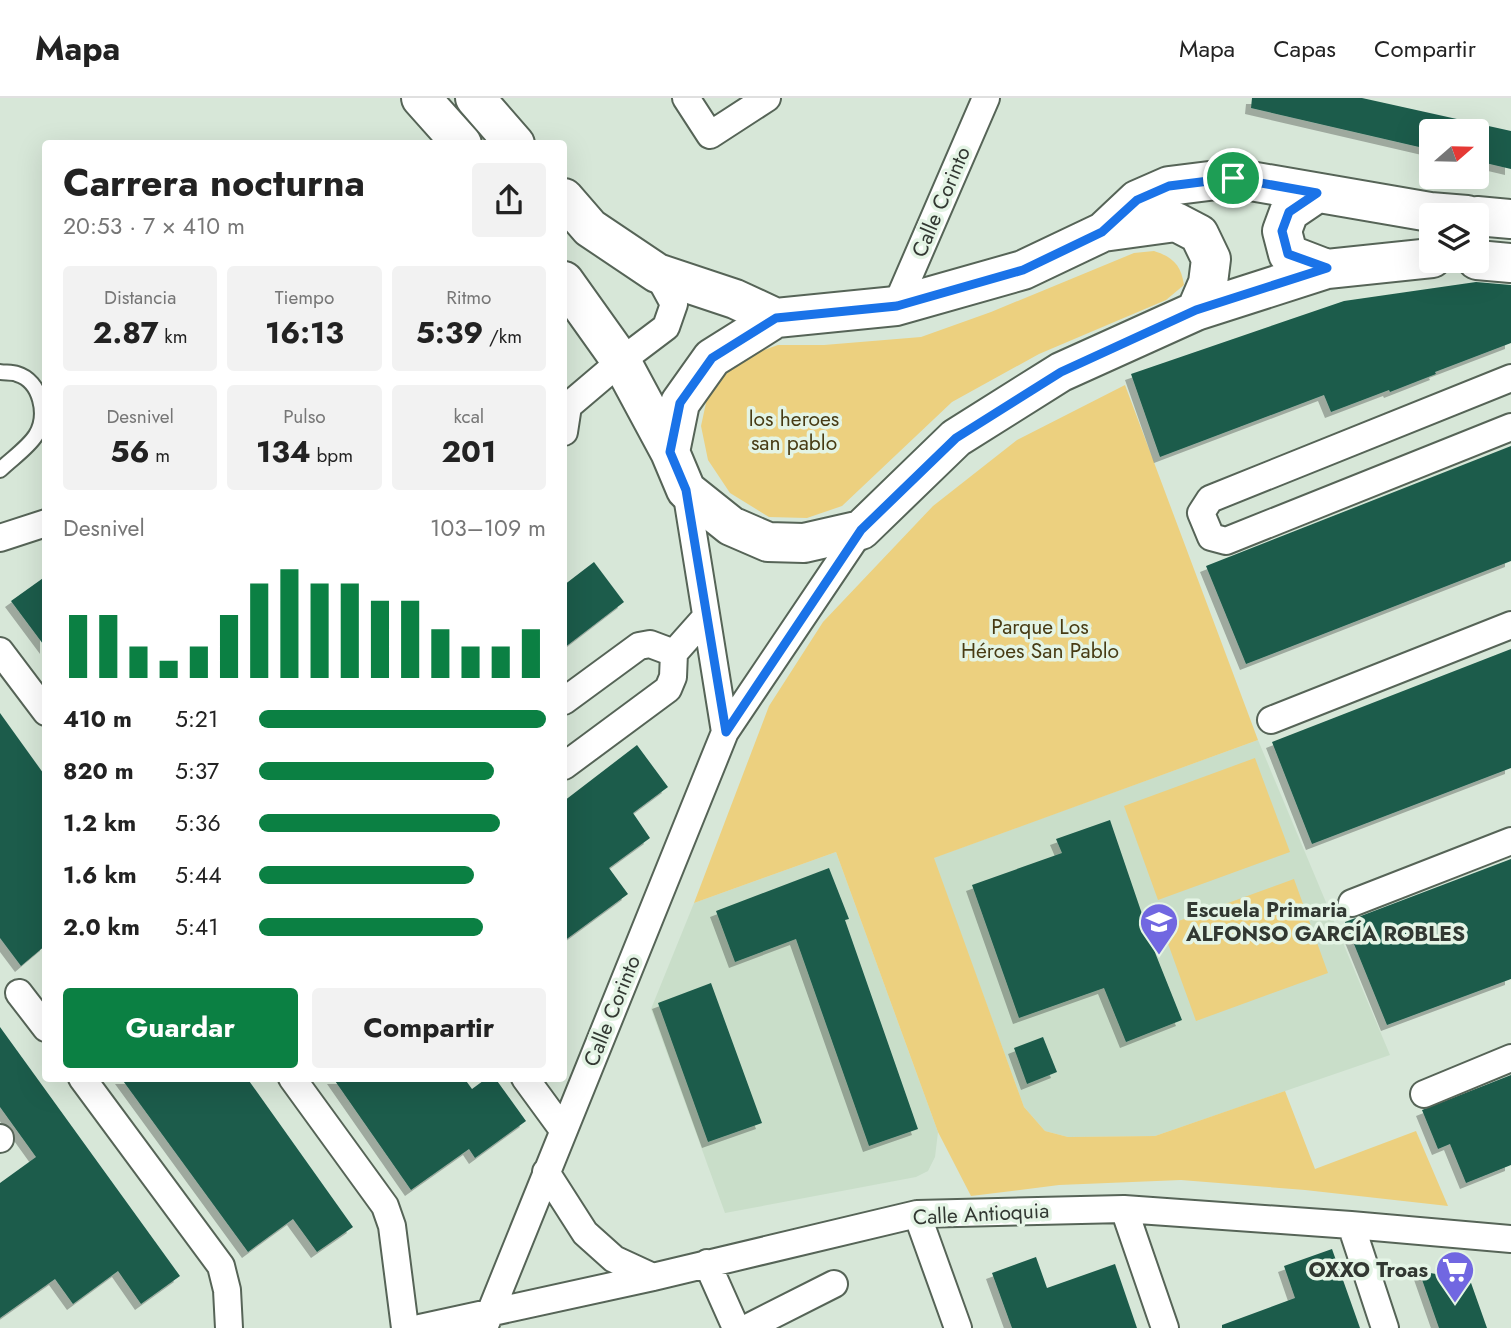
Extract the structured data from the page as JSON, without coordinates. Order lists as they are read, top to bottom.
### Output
{
  "streets": {
    "street": ["Calle Corinto", "Calle Antioquia"]
  },
  "crossings": [
    ["Calle Corinto", "Calle Antioquia"]
  ],
  "parks": ["los heroes san pablo", "Parque Los Héroes San Pablo"],
  "places": {
    "school or university": ["Escuela Primaria ALFONSO GARCÍA ROBLES"],
    "supermarket": ["OXXO Troas"]
  },
  "north": "right",
  "page": {
    "header": "Mapa",
    "nav": ["Mapa", "Capas", "Compartir"],
    "heading": ["Carrera nocturna", "20:53 · 7 × 410 m"],
    "stats": [
      ["Distancia", "2.87 km"],
      ["Tiempo", "16:13"],
      ["Ritmo", "5:39 /km"],
      ["Desnivel", "56 m"],
      ["Pulso", "134 bpm"],
      ["kcal", "201"]
    ],
    "chart": ["Desnivel", "103–109 m"],
    "list": [
      {
        "name": "410 m",
        "note": "5:21"
      },
      {
        "name": "820 m",
        "note": "5:37"
      },
      {
        "name": "1.2 km",
        "note": "5:36"
      },
      {
        "name": "1.6 km",
        "note": "5:44"
      },
      {
        "name": "2.0 km",
        "note": "5:41"
      }
    ],
    "buttons": ["Guardar", "Compartir"]
  }
}
